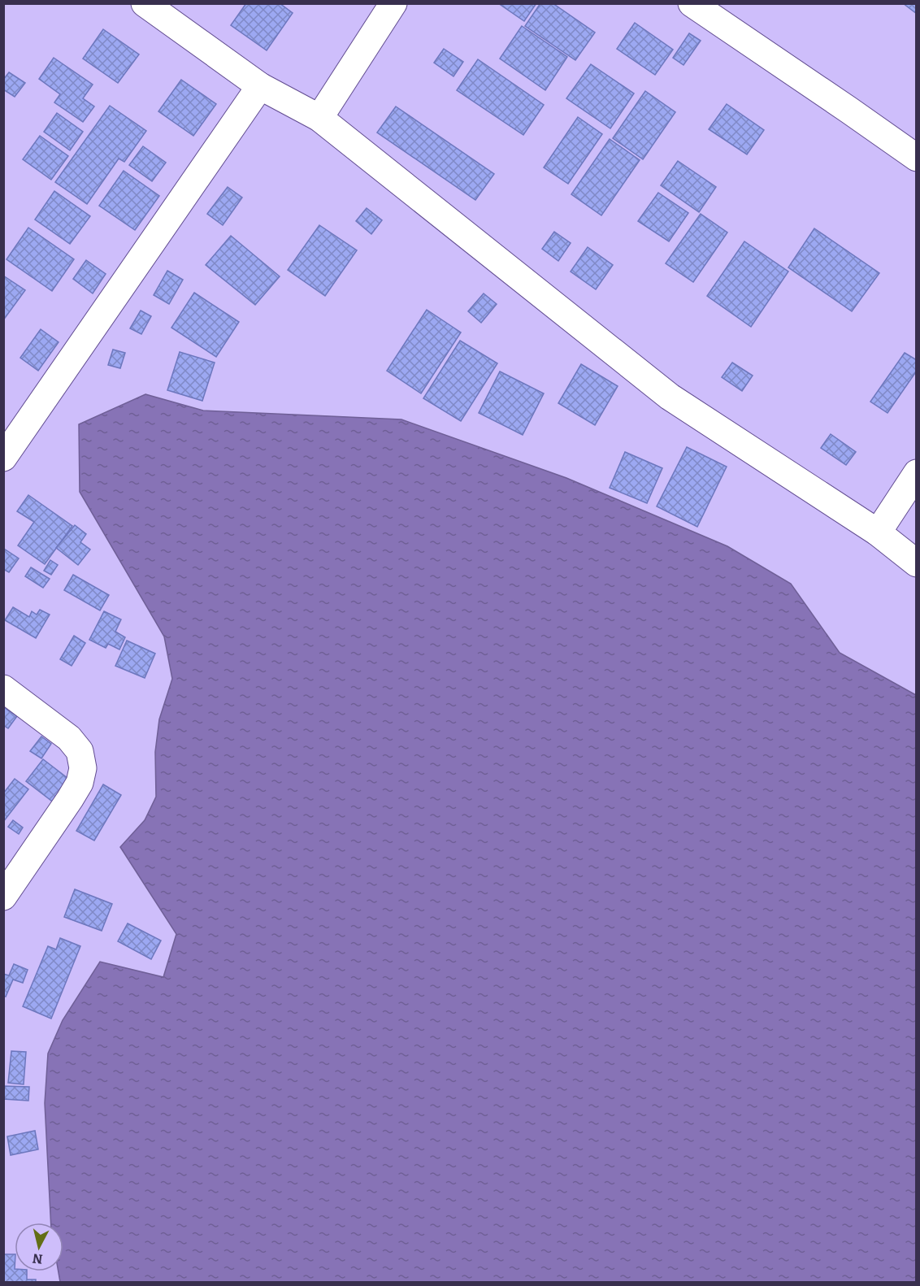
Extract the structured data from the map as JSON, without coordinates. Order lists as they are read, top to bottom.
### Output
{
  "north": "bottom"
}
